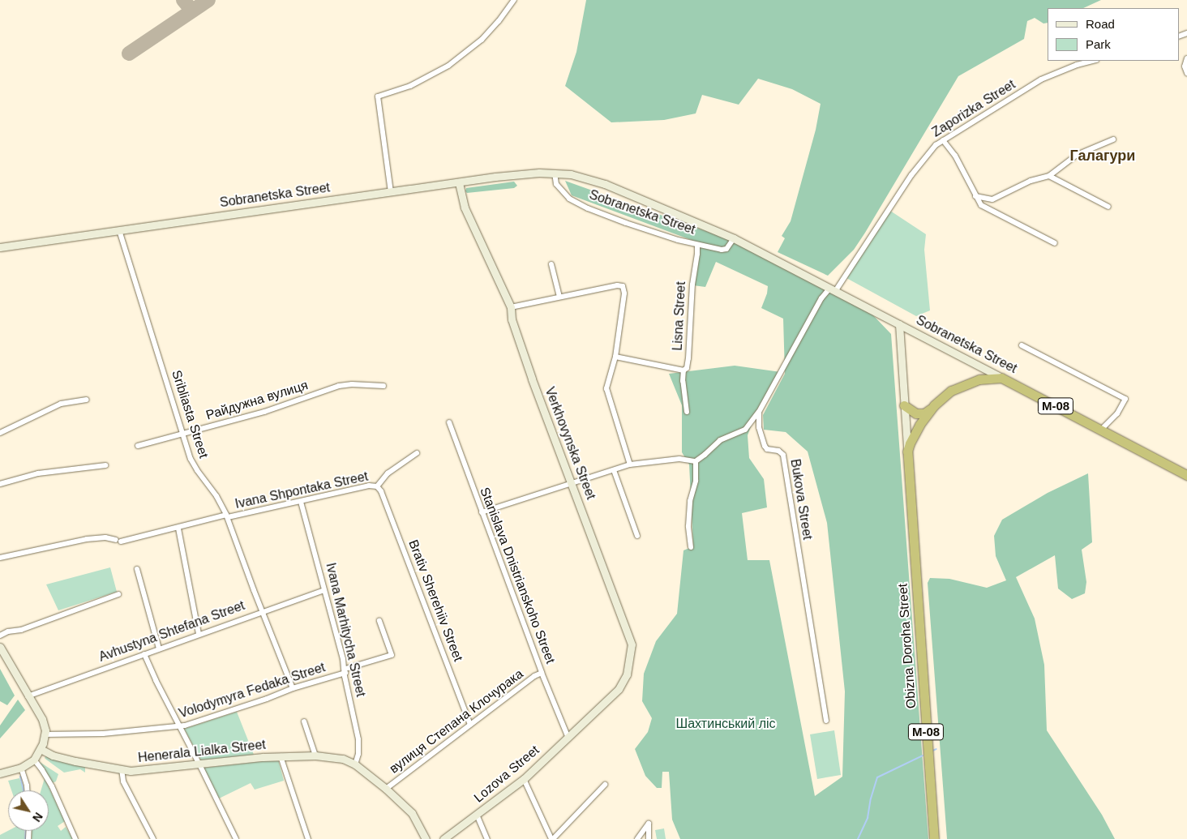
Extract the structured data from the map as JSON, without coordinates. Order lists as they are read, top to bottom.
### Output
{
  "streets": {
    "highway": ["Sobranetska Street", "М-08", "Obizna Doroha Street"],
    "street": [
      "Zaporizka Street",
      "Lisna Street",
      "Райдужна вулиця",
      "Sribliasta Street",
      "Verkhovynska Street",
      "Ivana Shpontaka Street",
      "Bukova Street",
      "Stanislava Dnistrianskoho Street",
      "Brativ Sherehiiv Street",
      "Ivana Marhitycha Street",
      "Avhustyna Shtefana Street",
      "Volodymyra Fedaka Street",
      "вулиця Степана Клочурака",
      "Henerala Lialka Street",
      "Lozova Street"
    ]
  },
  "crossings": [
    ["Zaporizka Street", "Sobranetska Street"],
    ["Zaporizka Street", "Bukova Street"],
    ["Sobranetska Street", "Lisna Street"],
    ["Sobranetska Street", "Sribliasta Street"],
    ["Sobranetska Street", "Verkhovynska Street"],
    ["Sobranetska Street", "Bukova Street"],
    ["Sobranetska Street", "Obizna Doroha Street"],
    ["Райдужна вулиця", "Sribliasta Street"],
    ["Sribliasta Street", "Ivana Shpontaka Street"],
    ["Sribliasta Street", "Avhustyna Shtefana Street"],
    ["Sribliasta Street", "Volodymyra Fedaka Street"],
    ["Verkhovynska Street", "Lozova Street"],
    ["Ivana Shpontaka Street", "Brativ Sherehiiv Street"],
    ["Ivana Shpontaka Street", "Ivana Marhitycha Street"],
    ["Stanislava Dnistrianskoho Street", "вулиця Степана Клочурака"],
    ["Stanislava Dnistrianskoho Street", "Lozova Street"],
    ["Brativ Sherehiiv Street", "вулиця Степана Клочурака"],
    ["Ivana Marhitycha Street", "Avhustyna Shtefana Street"],
    ["Ivana Marhitycha Street", "Volodymyra Fedaka Street"]
  ],
  "districts": ["Галагури"],
  "parks": ["Шахтинський ліс"],
  "legend": ["Road", "Park"],
  "north": "bottom right"
}
